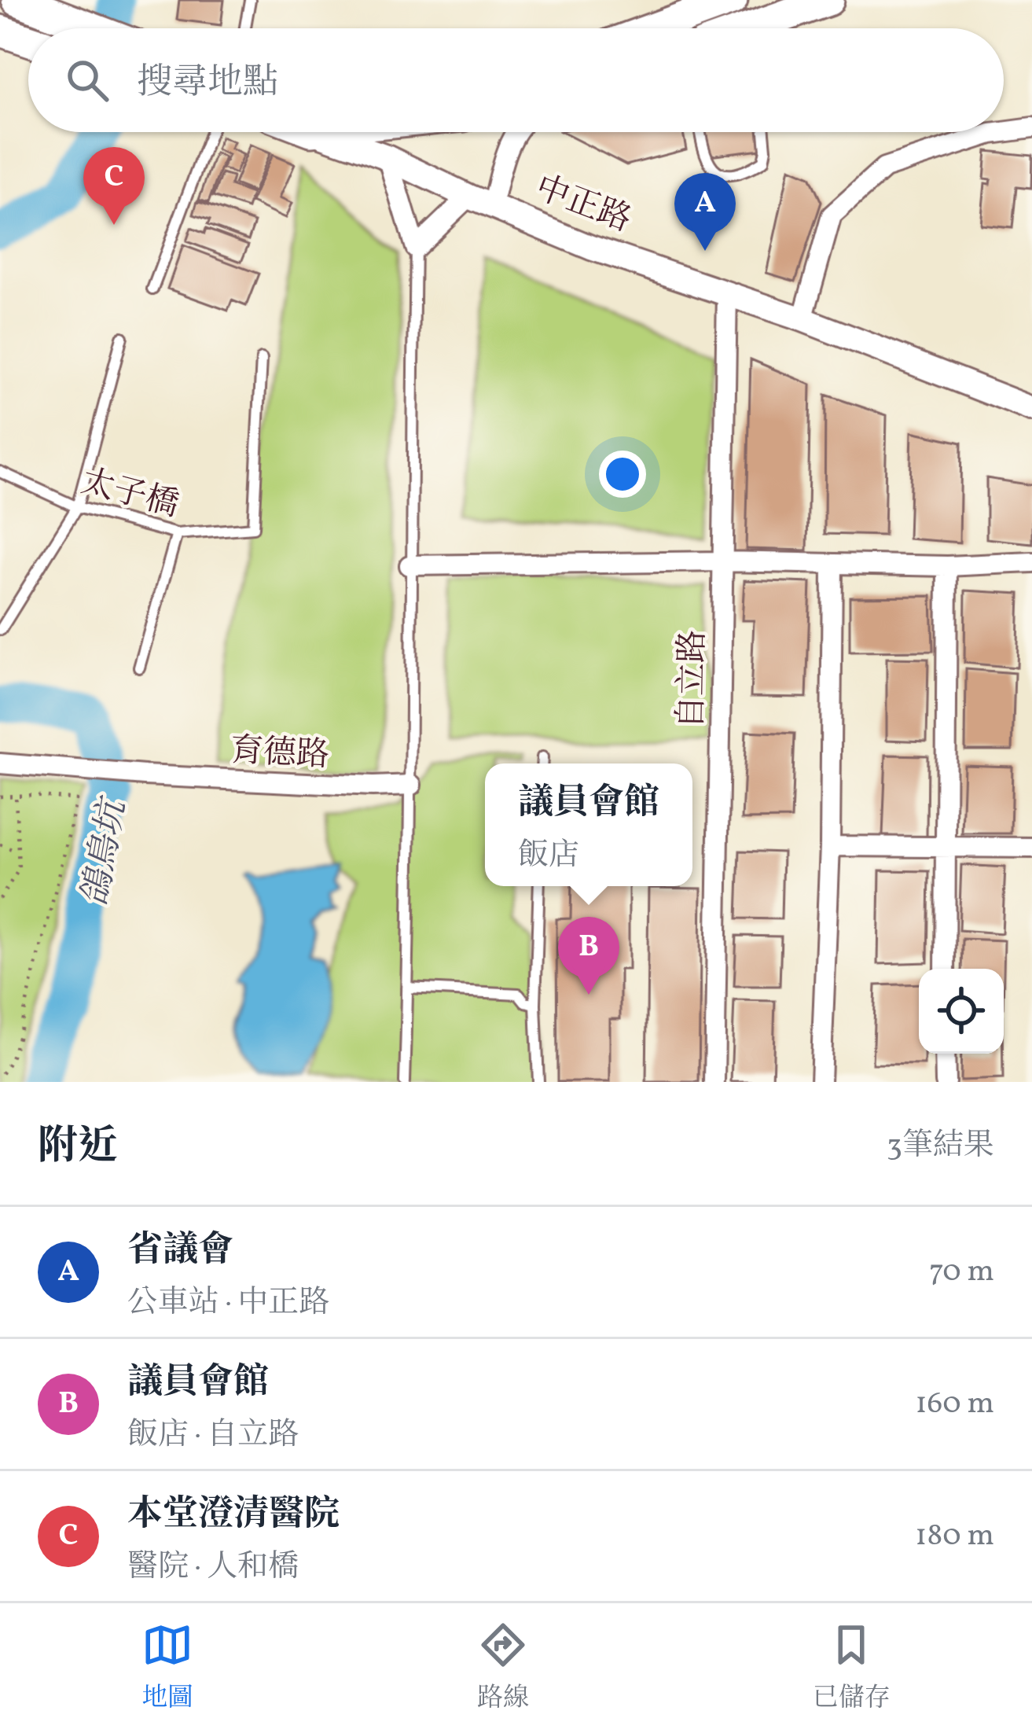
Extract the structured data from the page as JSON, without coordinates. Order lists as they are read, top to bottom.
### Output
{
  "streets": {
    "street": ["中正路", "自立路", "育德路"],
    "lane": ["太子橋"]
  },
  "crossings": [
    ["中正路", "自立路"]
  ],
  "water": ["鴿鳥坑"],
  "page": {
    "search": "搜尋地點",
    "pins": ["C", "A", "B"],
    "popup": ["議員會館", "飯店"],
    "heading": ["附近", "3筆結果"],
    "list": [
      {
        "mark": "A",
        "name": "省議會",
        "note": "公車站 · 中正路",
        "value": "70 m"
      },
      {
        "mark": "B",
        "name": "議員會館",
        "note": "飯店 · 自立路",
        "value": "160 m"
      },
      {
        "mark": "C",
        "name": "本堂澄清醫院",
        "note": "醫院 · 人和橋",
        "value": "180 m"
      }
    ],
    "nav": ["地圖", "路線", "已儲存"]
  }
}
